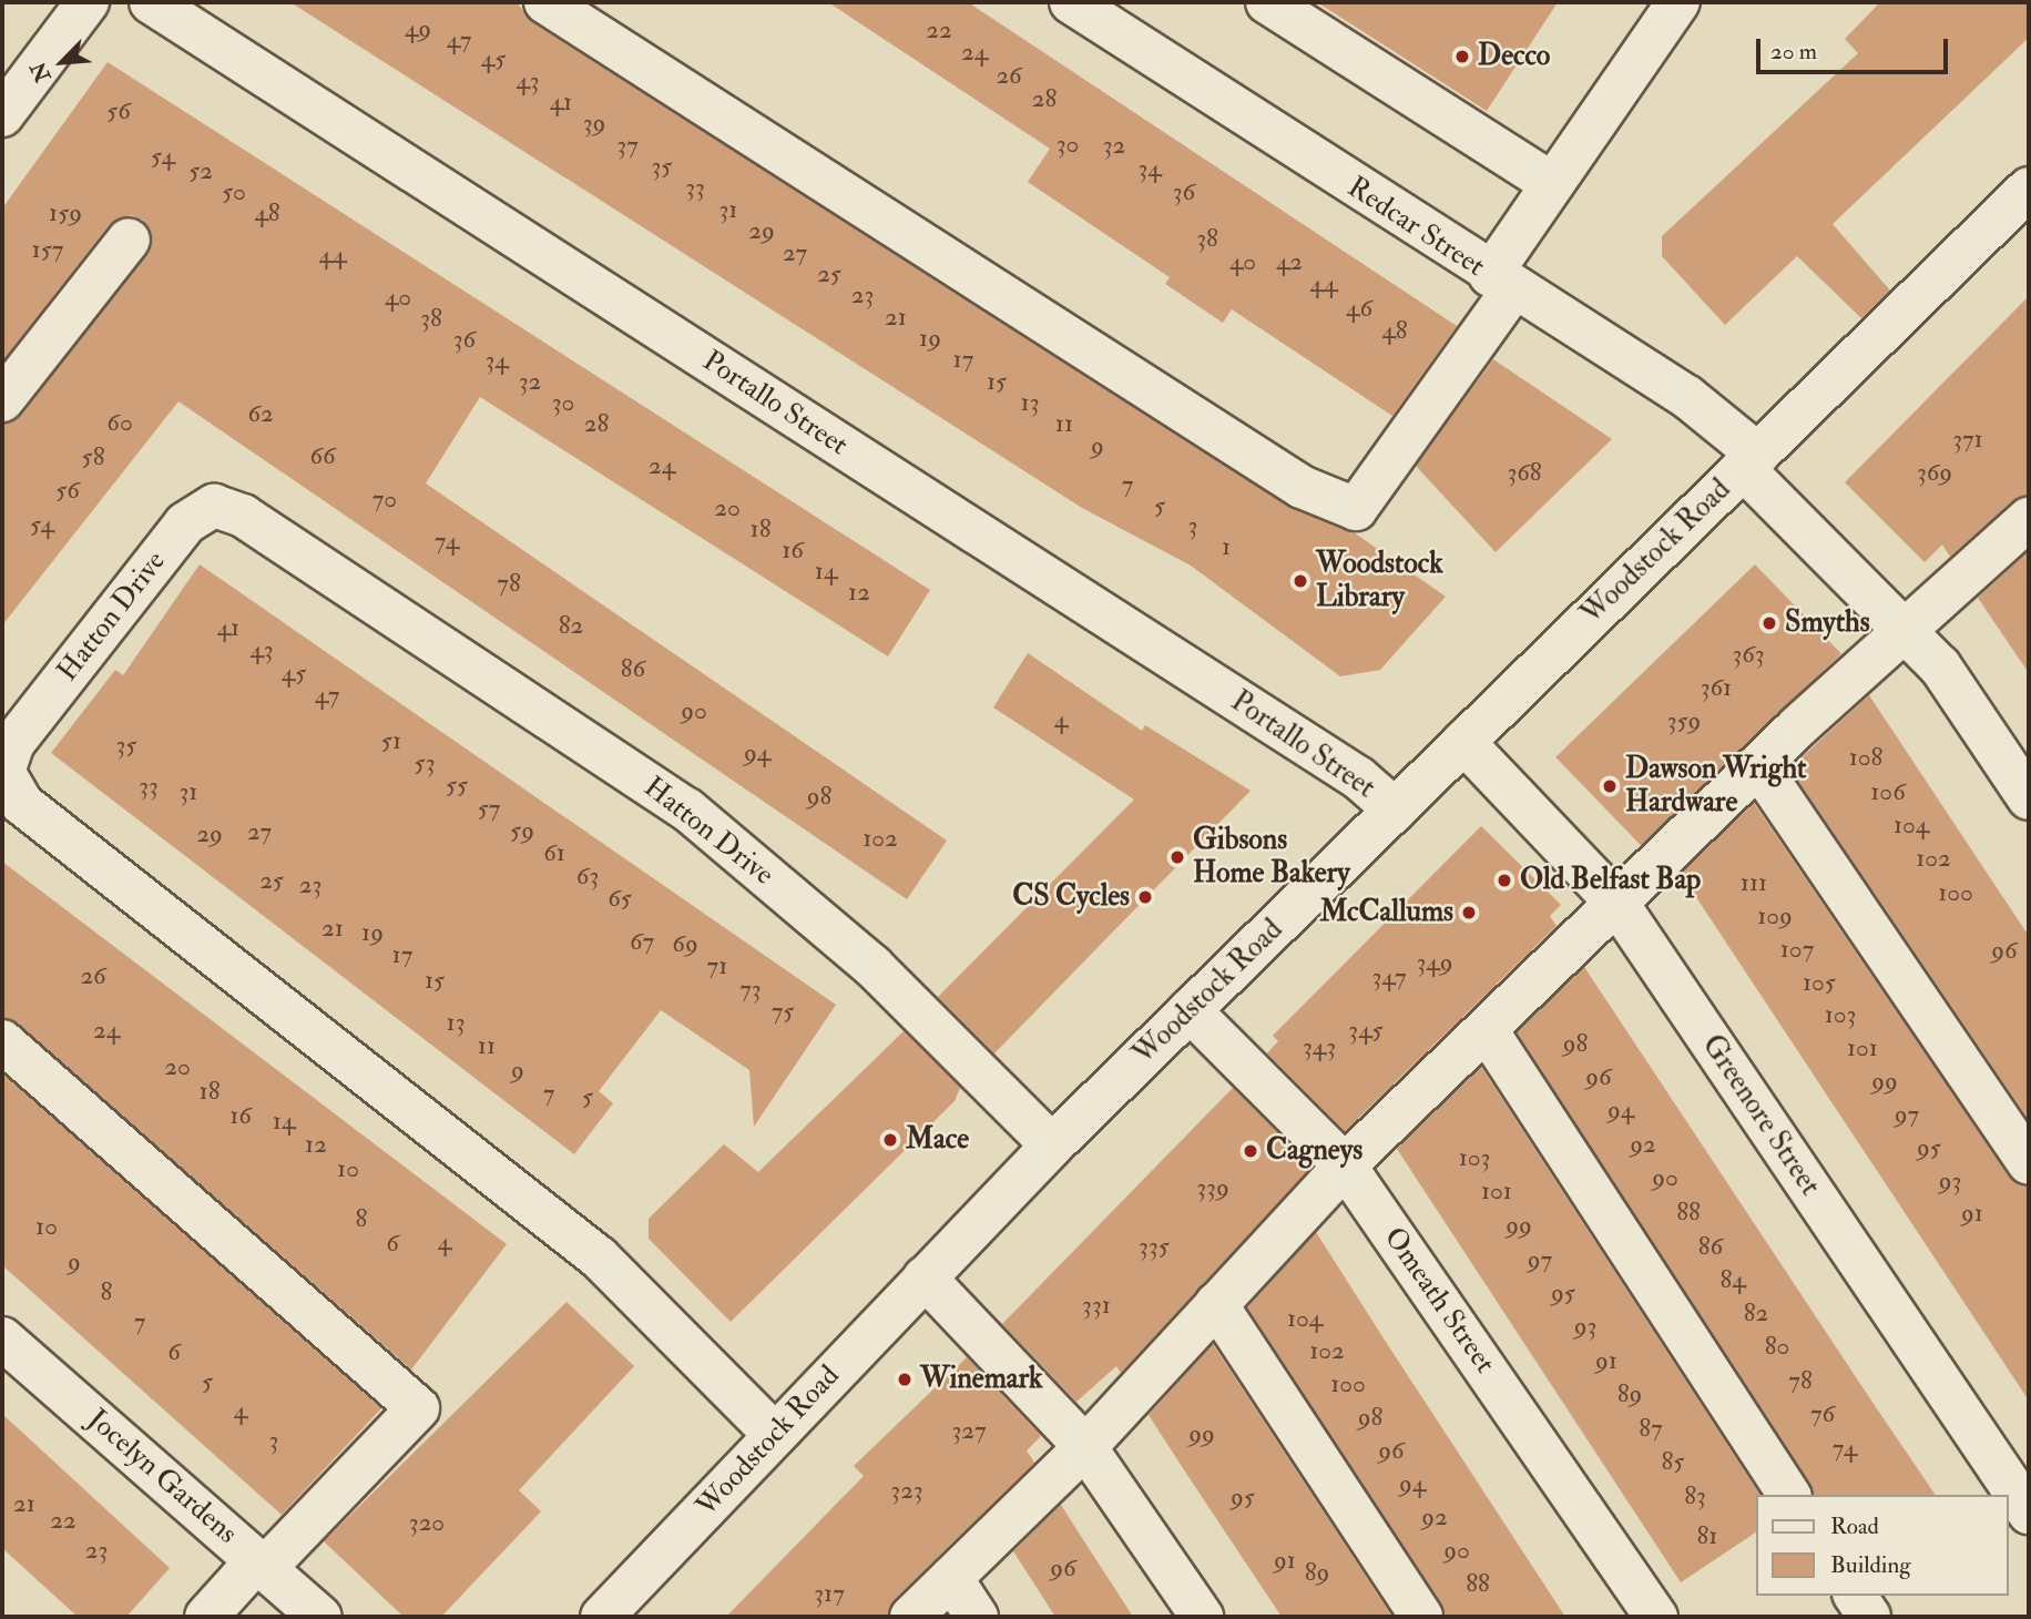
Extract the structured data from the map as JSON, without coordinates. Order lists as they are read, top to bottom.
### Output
{
  "streets": {
    "street": [
      "Redcar Street",
      "Portallo Street",
      "Woodstock Road",
      "Hatton Drive",
      "Greenore Street",
      "Omeath Street",
      "Jocelyn Gardens"
    ]
  },
  "crossings": [
    ["Redcar Street", "Woodstock Road"],
    ["Portallo Street", "Woodstock Road"],
    ["Woodstock Road", "Hatton Drive"],
    ["Woodstock Road", "Greenore Street"],
    ["Woodstock Road", "Omeath Street"]
  ],
  "places": [
    "Decco",
    "Woodstock Library",
    "Smyths",
    "Dawson Wright Hardware",
    "Gibsons Home Bakery",
    "Old Belfast Bap",
    "CS Cycles",
    "McCallums",
    "Mace",
    "Cagneys",
    "Winemark"
  ],
  "house_numbers": [
    "49",
    "22",
    "47",
    "24",
    "45",
    "26",
    "43",
    "28",
    "41",
    "56",
    "39",
    "30",
    "37",
    "32",
    "54",
    "35",
    "34",
    "52",
    "33",
    "50",
    "36",
    "31",
    "159",
    "48",
    "29",
    "38",
    "157",
    "27",
    "44",
    "40",
    "42",
    "25",
    "44",
    "23",
    "40",
    "46",
    "21",
    "38",
    "48",
    "19",
    "36",
    "17",
    "34",
    "32",
    "15",
    "30",
    "13",
    "62",
    "60",
    "28",
    "11",
    "371",
    "9",
    "66",
    "58",
    "24",
    "368",
    "369",
    "7",
    "56",
    "70",
    "5",
    "20",
    "54",
    "3",
    "18",
    "74",
    "1",
    "16",
    "14",
    "78",
    "12",
    "82",
    "41",
    "43",
    "363",
    "86",
    "45",
    "361",
    "47",
    "90",
    "4",
    "359",
    "51",
    "35",
    "94",
    "108",
    "53",
    "55",
    "33",
    "31",
    "106",
    "98",
    "57",
    "104",
    "59",
    "27",
    "29",
    "102",
    "61",
    "102",
    "63",
    "25",
    "111",
    "23",
    "100",
    "65",
    "109",
    "21",
    "19",
    "67",
    "69",
    "107",
    "96",
    "17",
    "349",
    "71",
    "26",
    "347",
    "15",
    "105",
    "73",
    "75",
    "103",
    "13",
    "24",
    "345",
    "98",
    "11",
    "343",
    "101",
    "20",
    "9",
    "96",
    "99",
    "18",
    "7",
    "5",
    "94",
    "97",
    "16",
    "14",
    "12",
    "92",
    "95",
    "103",
    "10",
    "90",
    "93",
    "339",
    "101",
    "88",
    "91",
    "8",
    "99",
    "10",
    "4",
    "6",
    "335",
    "86",
    "97",
    "9",
    "84",
    "8",
    "95",
    "331",
    "82",
    "104",
    "7",
    "93",
    "80",
    "102",
    "6",
    "91",
    "78",
    "5",
    "100",
    "89",
    "4",
    "76",
    "98",
    "87",
    "327",
    "99",
    "3",
    "74",
    "96",
    "85",
    "94",
    "323",
    "83",
    "95",
    "21",
    "92",
    "22",
    "320",
    "81",
    "23",
    "90",
    "91",
    "96",
    "89",
    "88",
    "317"
  ],
  "legend": ["Road", "Building"],
  "scale_bar": "20 m",
  "north": "bottom left"
}
